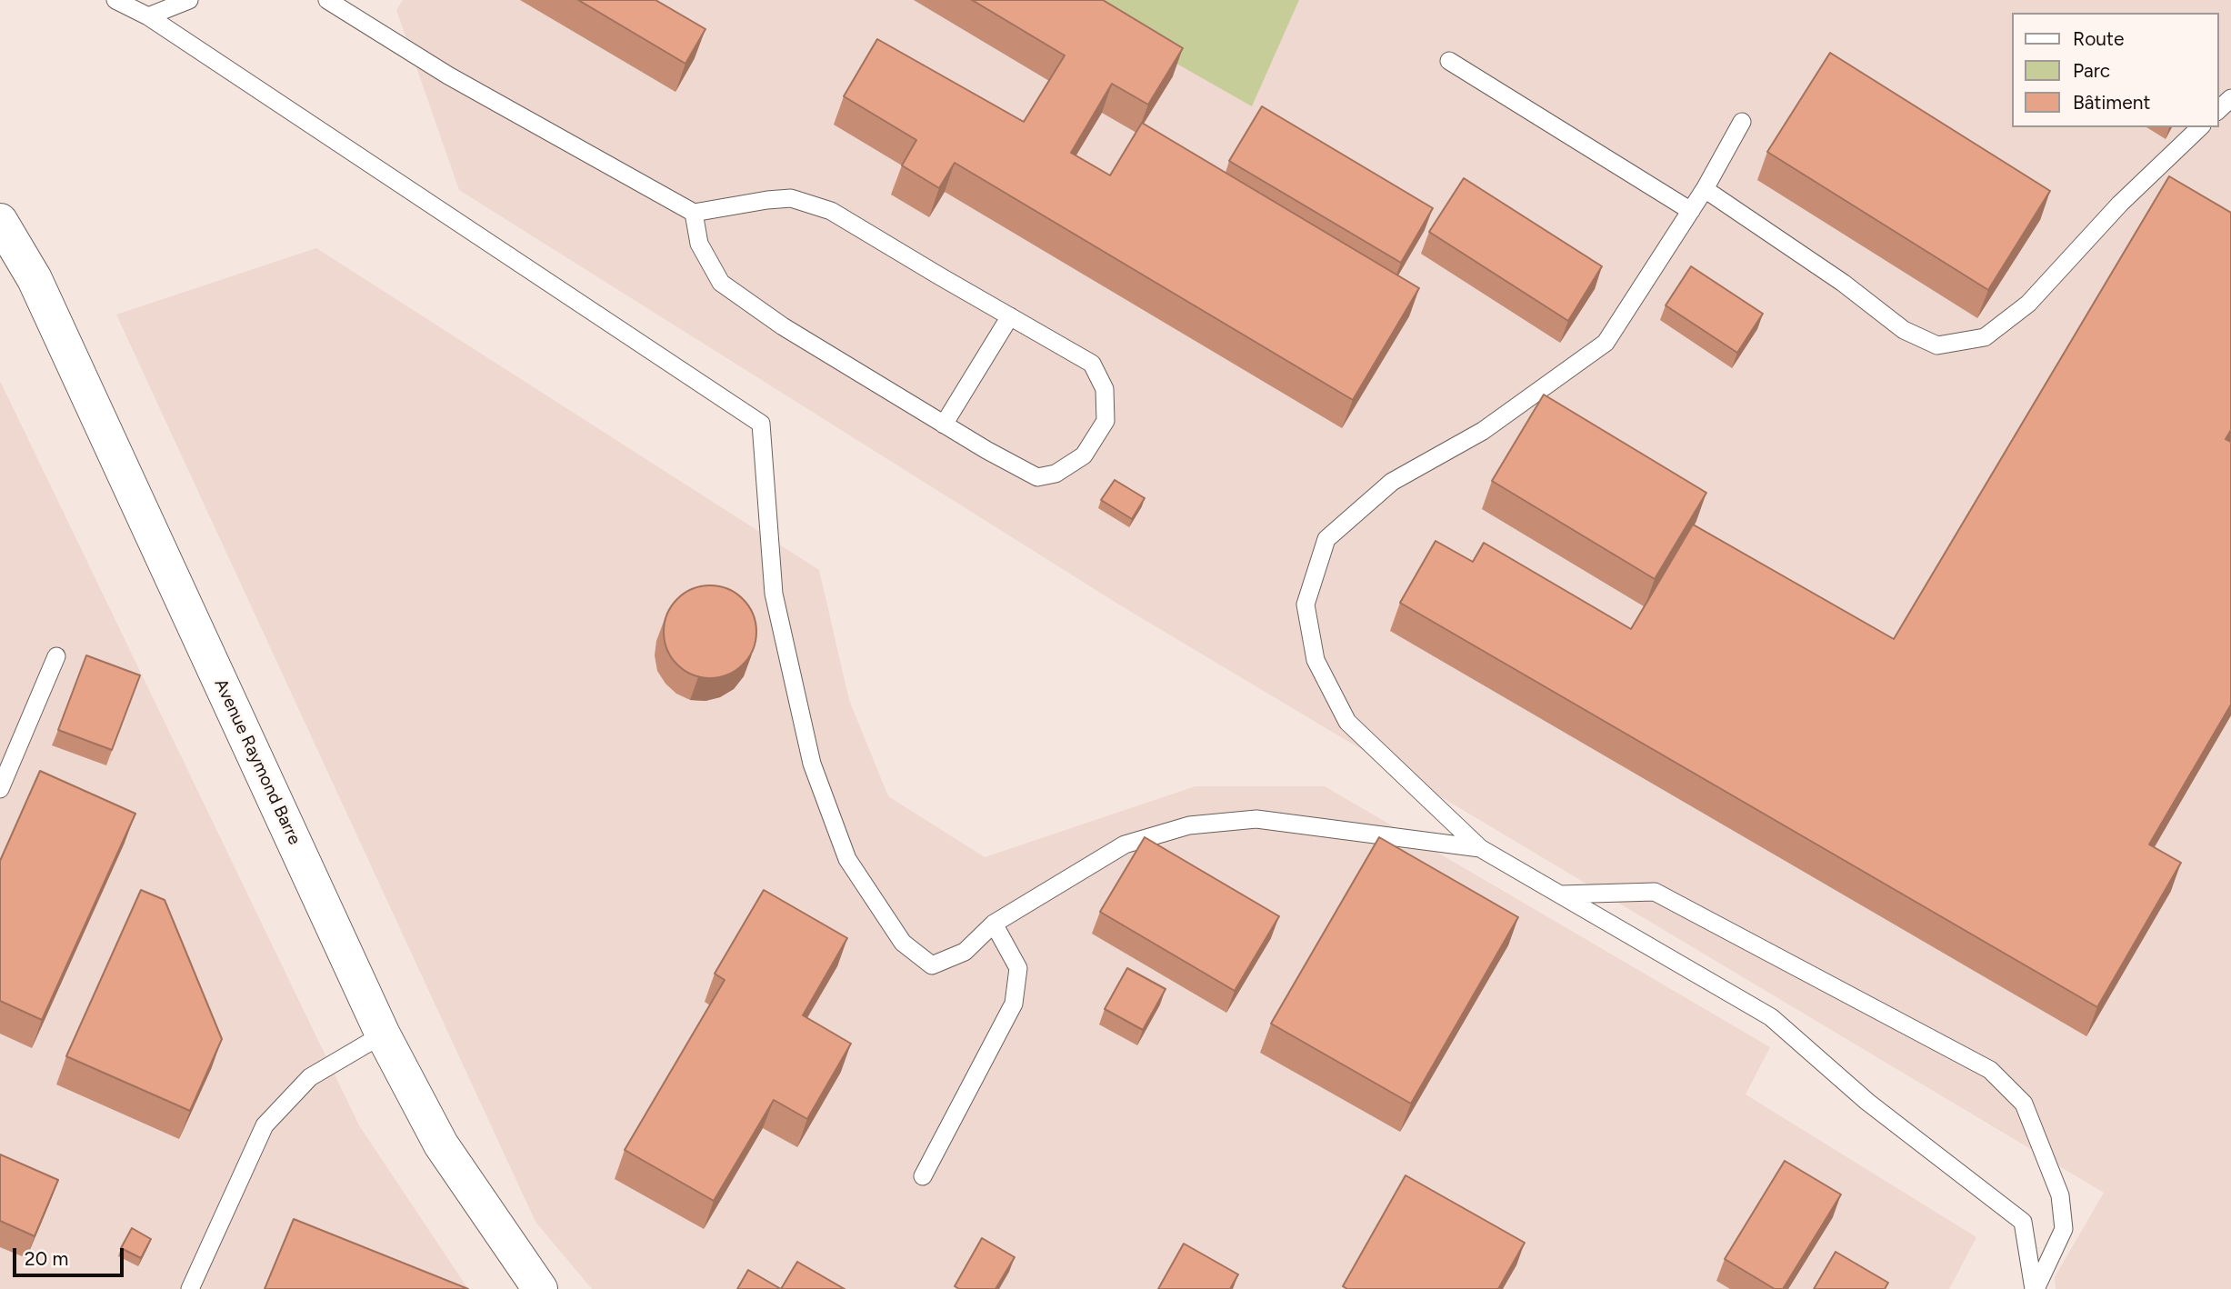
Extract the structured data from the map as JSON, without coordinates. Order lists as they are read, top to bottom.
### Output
{
  "streets": {
    "main road": ["Avenue Raymond Barre"]
  },
  "legend": ["Route", "Parc", "Bâtiment"],
  "scale_bar": "20 m"
}
